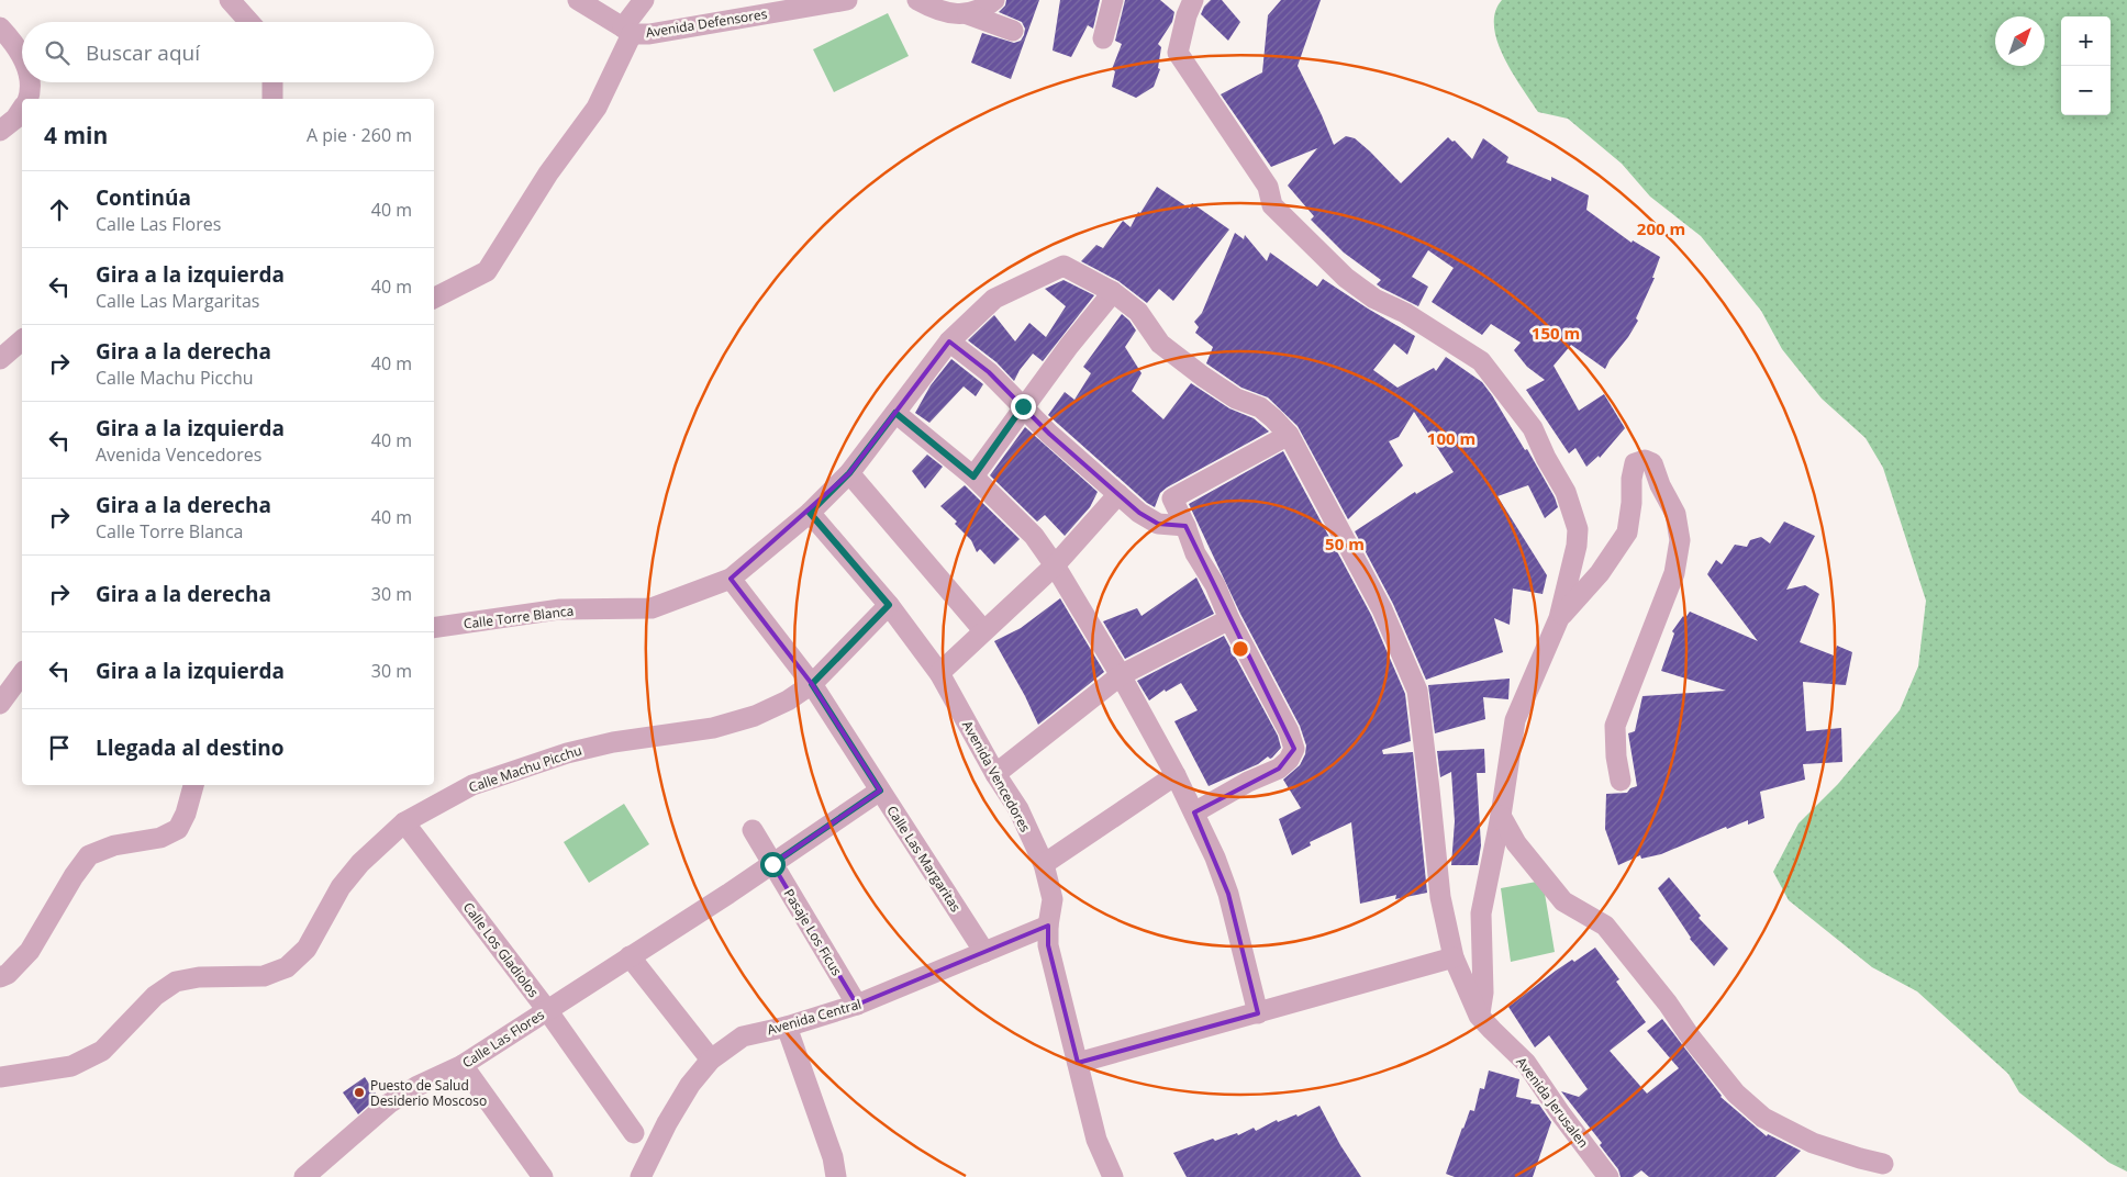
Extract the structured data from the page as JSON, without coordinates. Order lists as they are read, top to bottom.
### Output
{
  "streets": {
    "street": [
      "Avenida Defensores",
      "Calle Torre Blanca",
      "Calle Machu Picchu",
      "Avenida Vencedores",
      "Calle Las Margaritas",
      "Pasaje Los Ficus",
      "Calle Los Gladiolos",
      "Avenida Central",
      "Calle Las Flores",
      "Avenida Jerusalen"
    ]
  },
  "crossings": [
    ["Calle Torre Blanca", "Avenida Vencedores"],
    ["Calle Torre Blanca", "Calle Las Margaritas"],
    ["Calle Machu Picchu", "Avenida Vencedores"],
    ["Calle Machu Picchu", "Calle Las Margaritas"],
    ["Calle Machu Picchu", "Calle Los Gladiolos"],
    ["Avenida Vencedores", "Avenida Central"],
    ["Calle Las Margaritas", "Avenida Central"],
    ["Pasaje Los Ficus", "Avenida Central"],
    ["Pasaje Los Ficus", "Calle Las Flores"],
    ["Calle Los Gladiolos", "Calle Las Flores"]
  ],
  "places": ["Puesto de Salud Desiderio Moscoso"],
  "north": "top right",
  "page": {
    "map_buttons": ["+", "−"],
    "search": "Buscar aquí",
    "heading": ["4 min", "A pie · 260 m"],
    "list": [
      ["Continúa", "Calle Las Flores", "40 m"],
      ["Gira a la izquierda", "Calle Las Margaritas", "40 m"],
      ["Gira a la derecha", "Calle Machu Picchu", "40 m"],
      ["Gira a la izquierda", "Avenida Vencedores", "40 m"],
      ["Gira a la derecha", "Calle Torre Blanca", "40 m"],
      ["Gira a la derecha", "30 m"],
      ["Gira a la izquierda", "30 m"],
      "Llegada al destino"
    ]
  },
  "rings": [
    "200 m",
    "150 m",
    "100 m",
    "50 m"
  ]
}
